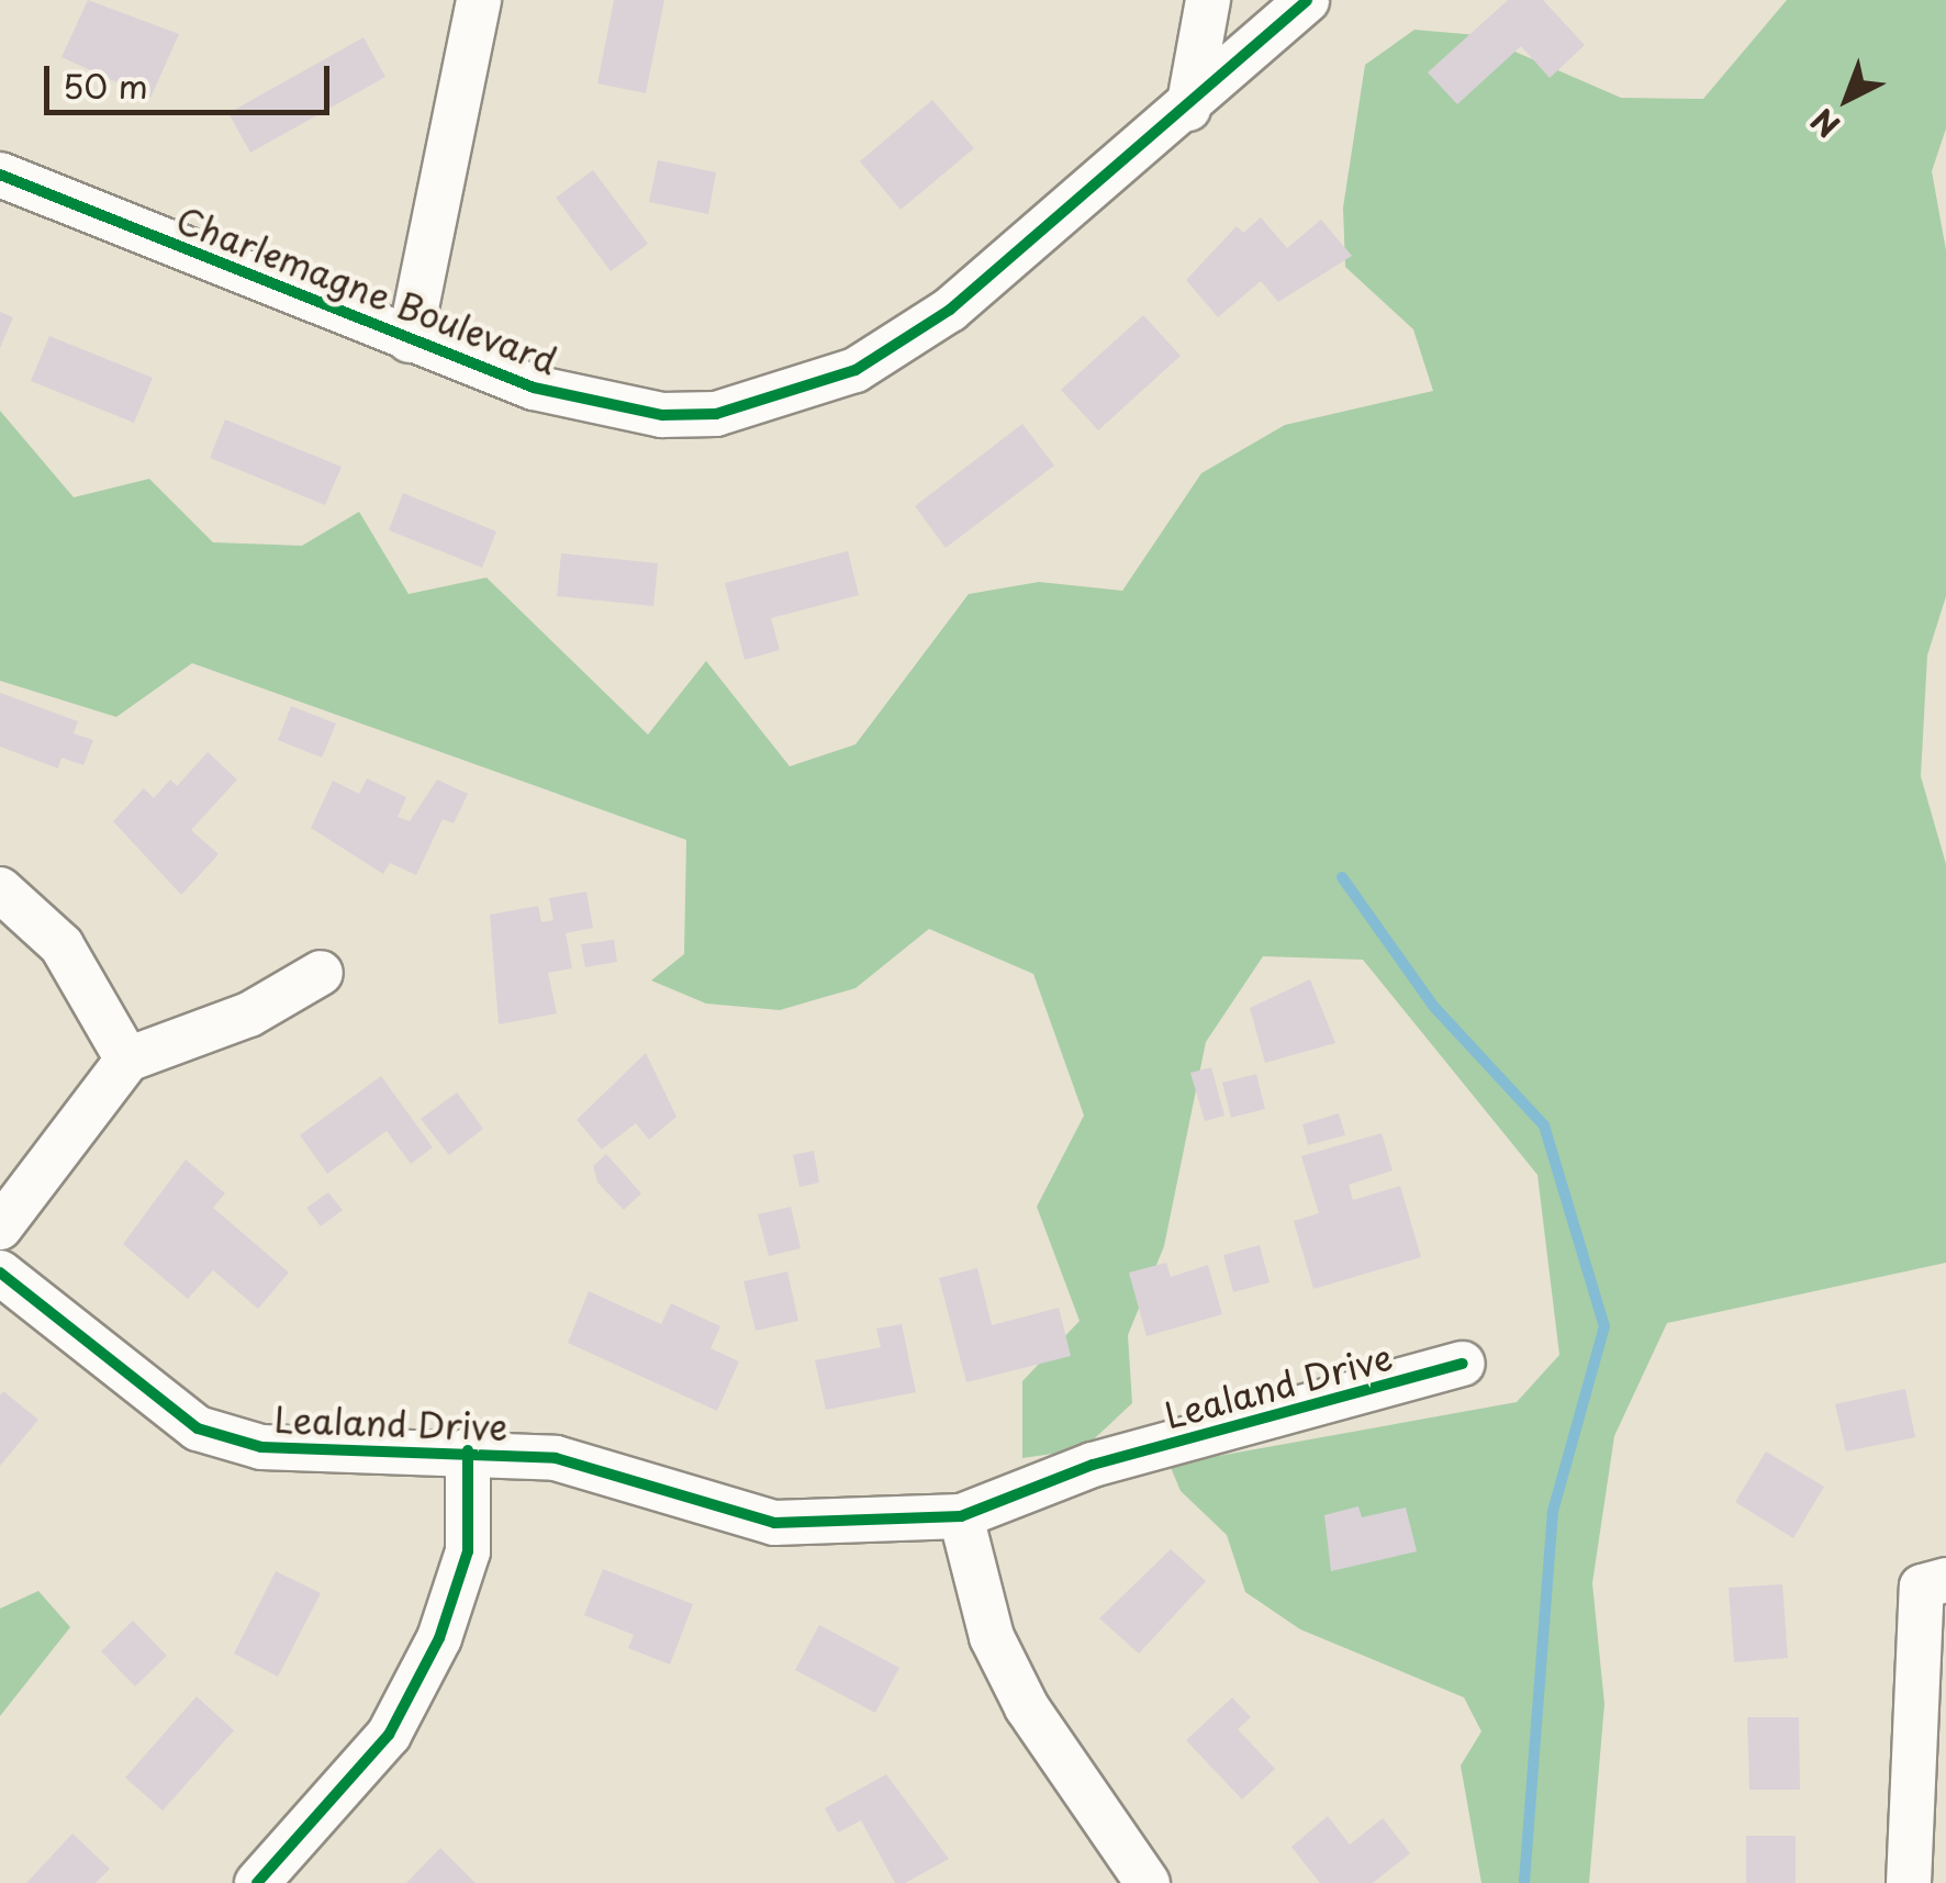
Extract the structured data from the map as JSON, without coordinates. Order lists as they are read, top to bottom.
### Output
{
  "streets": {
    "street": ["Charlemagne Boulevard", "Lealand Drive"]
  },
  "scale_bar": "50 m",
  "north": "bottom left"
}
